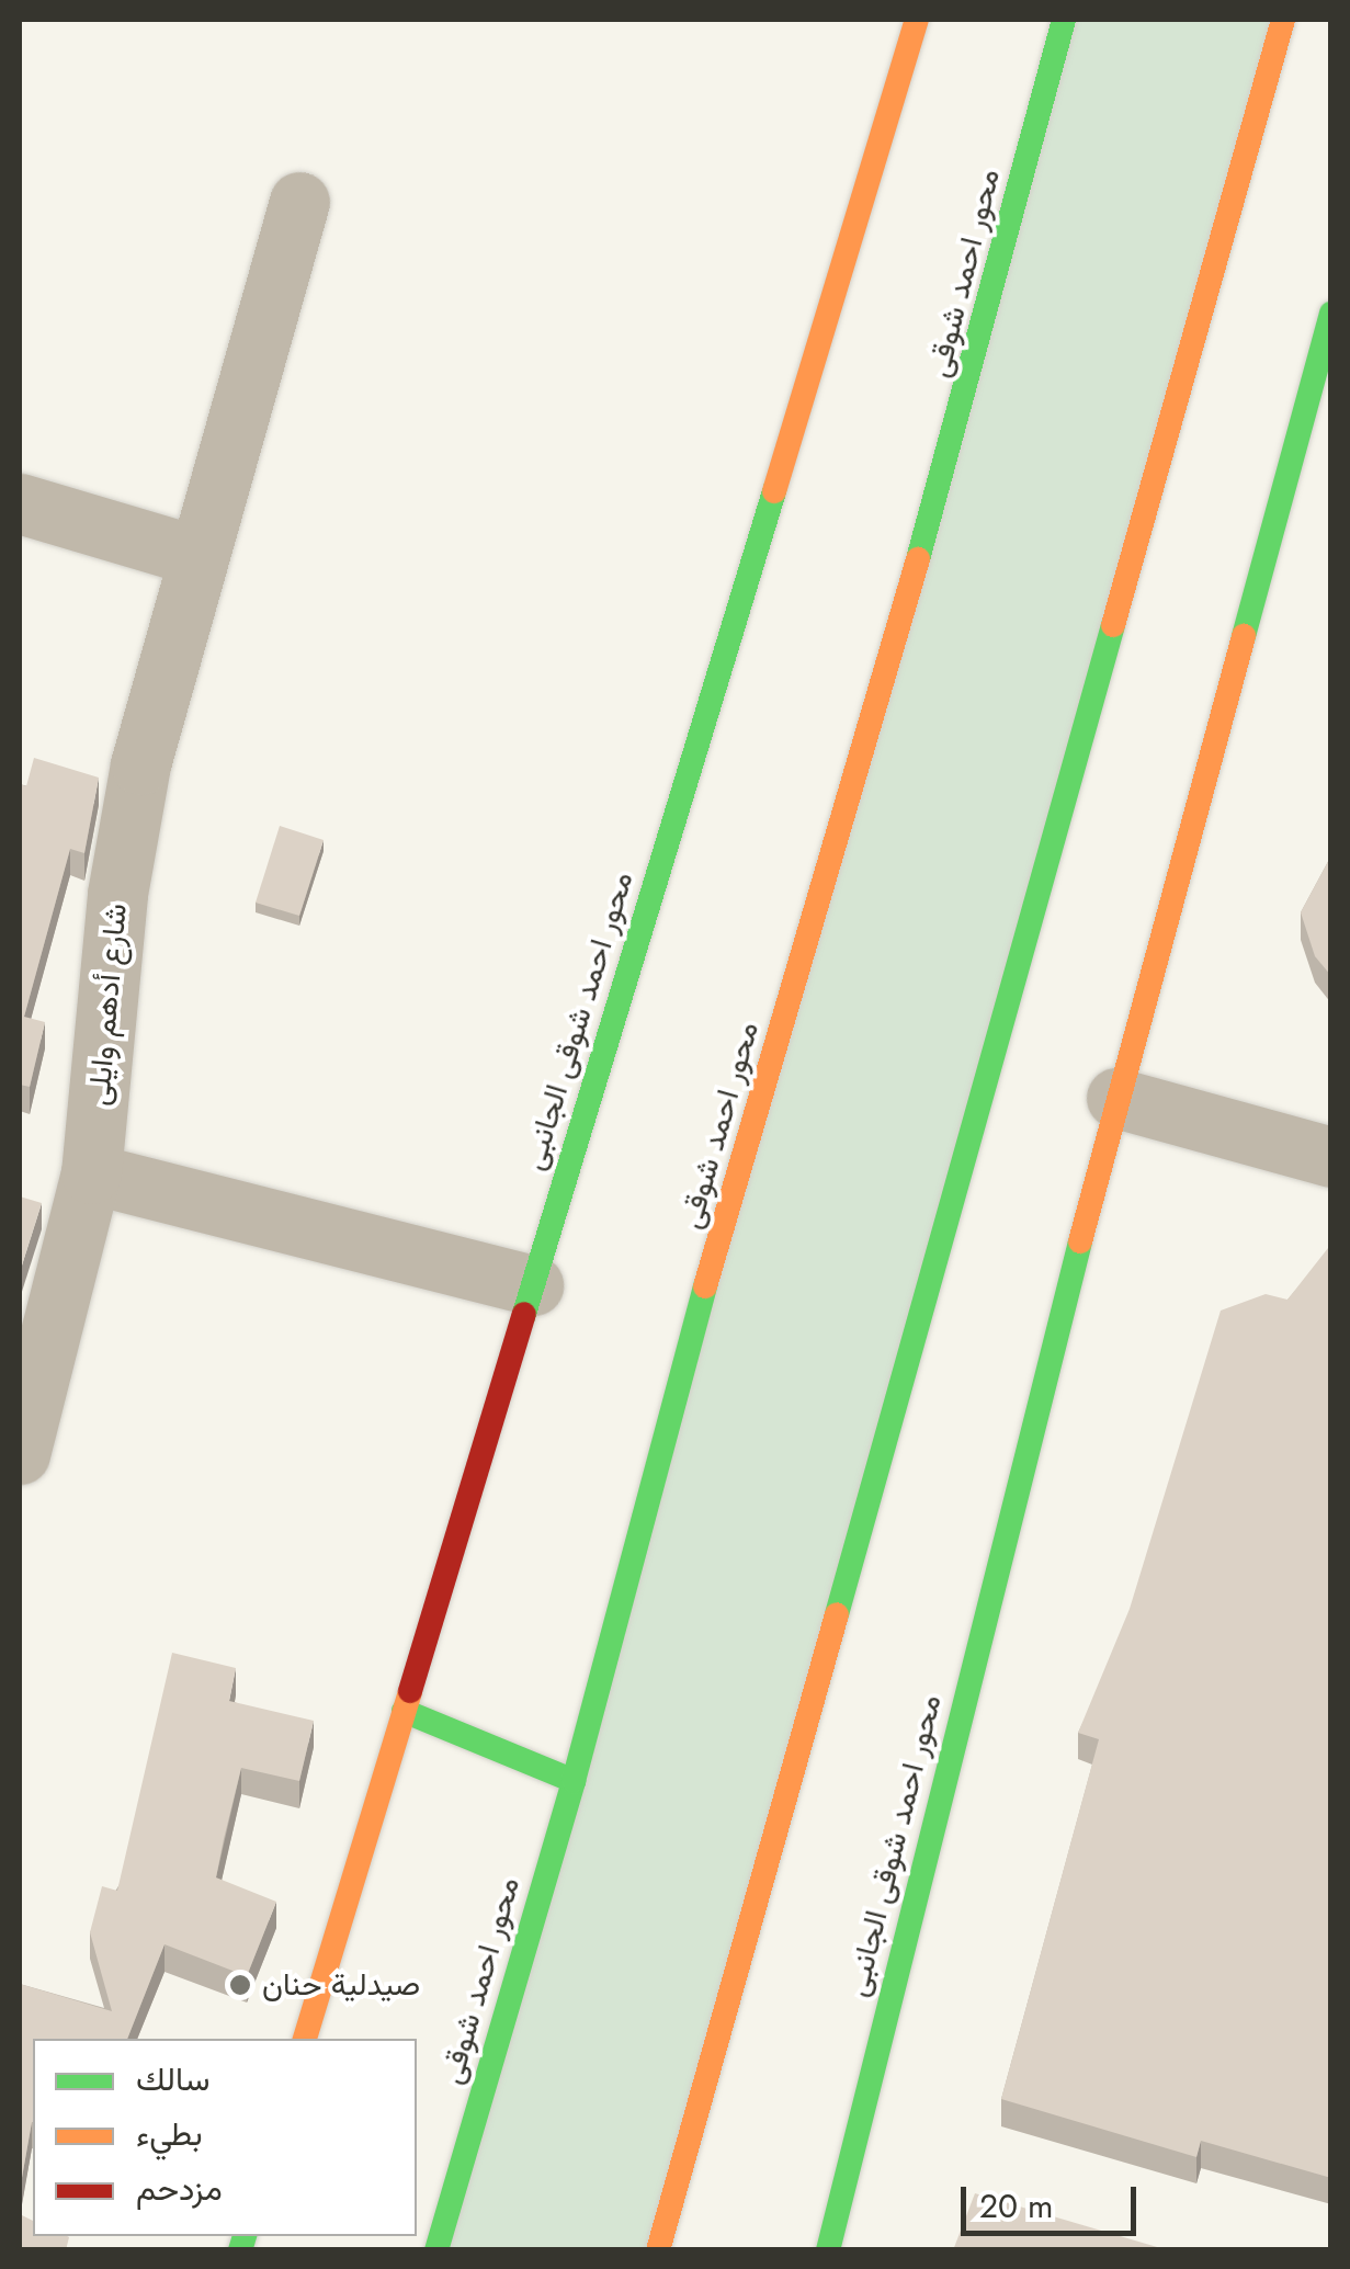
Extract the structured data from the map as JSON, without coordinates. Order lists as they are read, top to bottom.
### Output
{
  "streets": {
    "main road": ["محور احمد شوقى", "محور احمد شوقى الجانبى"],
    "street": ["شارع أدهم وايلى"]
  },
  "places": ["صيدلية حنان"],
  "legend": ["سالك", "بطيء", "مزدحم"],
  "scale_bar": "20 m"
}
